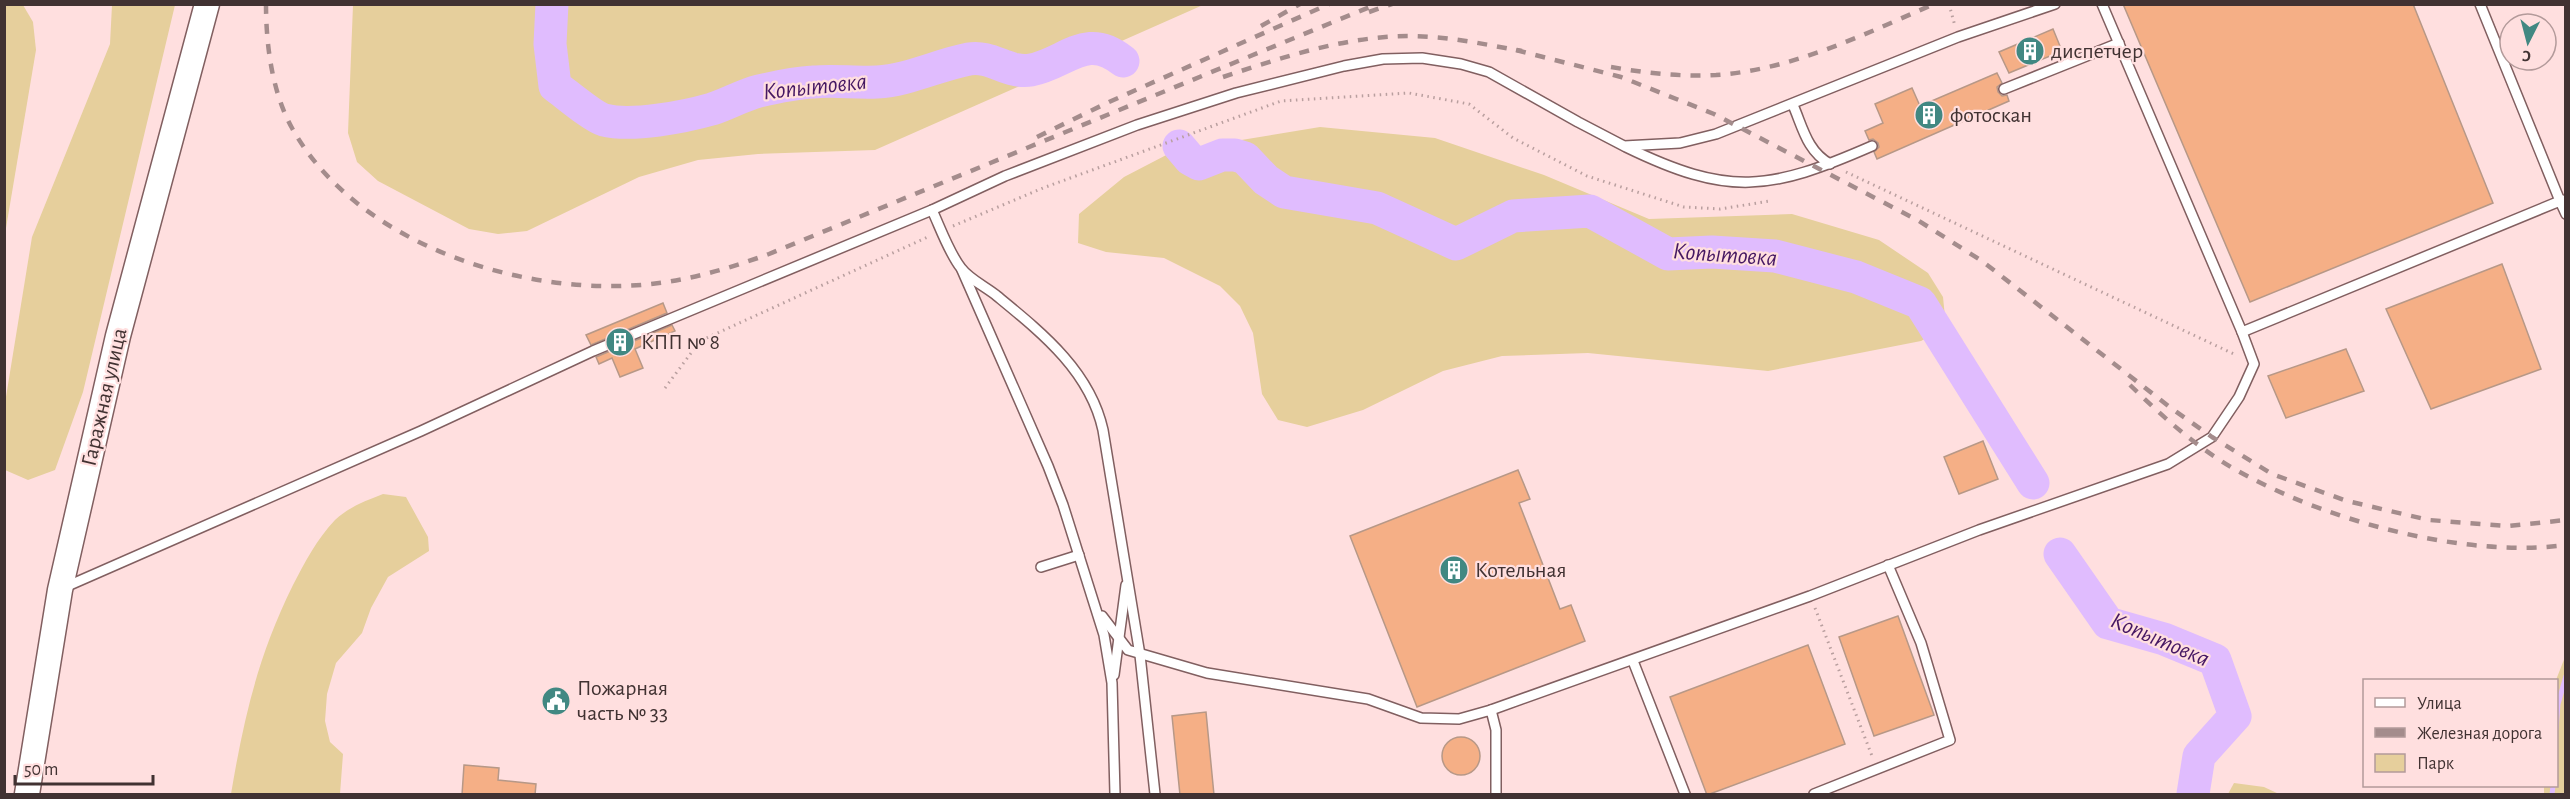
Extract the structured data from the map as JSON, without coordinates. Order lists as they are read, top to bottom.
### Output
{
  "streets": {
    "street": ["Гаражная улица"]
  },
  "water": ["Копытовка"],
  "places": {
    "building": [
      "диспетчер",
      "фотоскан",
      "КПП № 8",
      "Котельная"
    ],
    "public building": ["Пожарная часть № 33"]
  },
  "legend": ["Улица", "Железная дорога", "Парк"],
  "scale_bar": "50 m",
  "north": "bottom"
}
